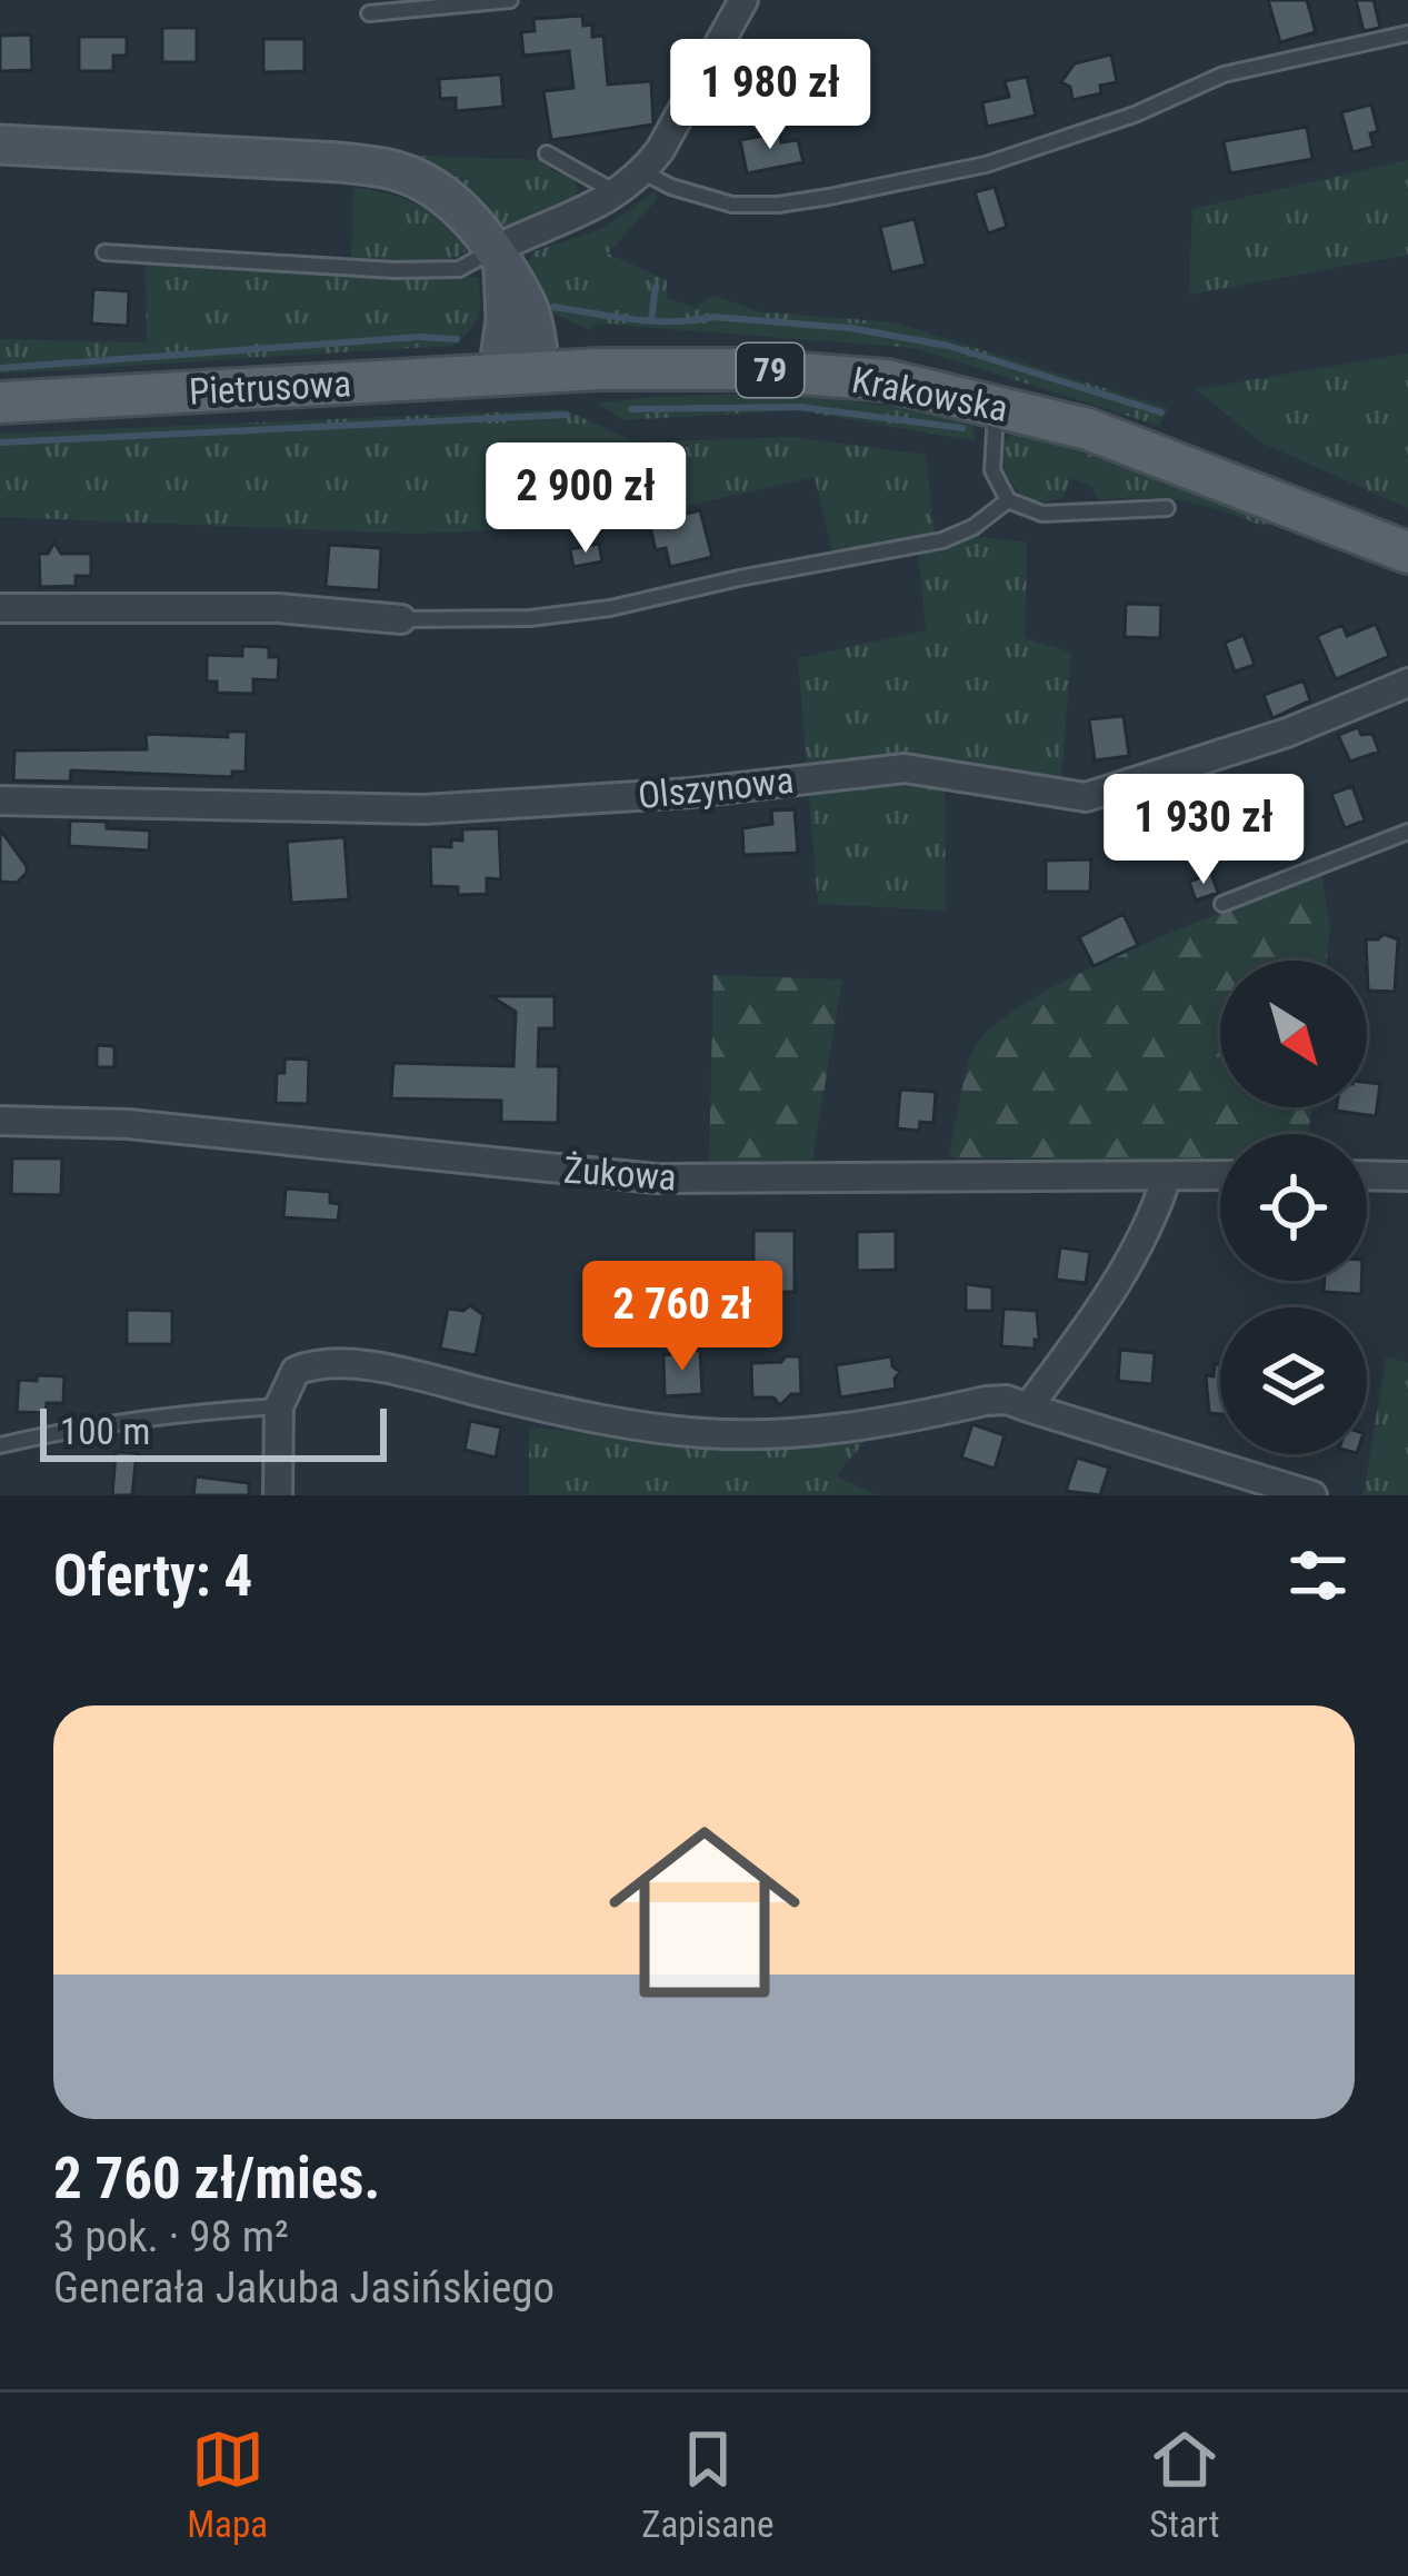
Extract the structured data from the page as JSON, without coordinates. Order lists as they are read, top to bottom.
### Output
{
  "streets": {
    "main road": ["79", "Pietrusowa", "Krakowska"],
    "street": ["Olszynowa", "Żukowa"]
  },
  "crossings": [
    ["Pietrusowa", "Krakowska"]
  ],
  "scale_bar": "100 m",
  "north": "bottom right",
  "page": {
    "price": [
      "1 980 zł",
      "2 900 zł",
      "1 930 zł",
      "2 760 zł"
    ],
    "scale": "100 m",
    "heading": "Oferty: 4",
    "list": [
      {
        "name": "2 760 zł/mies.",
        "note": "3 pok. · 98 m² · Generała Jakuba Jasińskiego"
      }
    ],
    "tabs": ["Mapa", "Zapisane", "Start"]
  }
}
